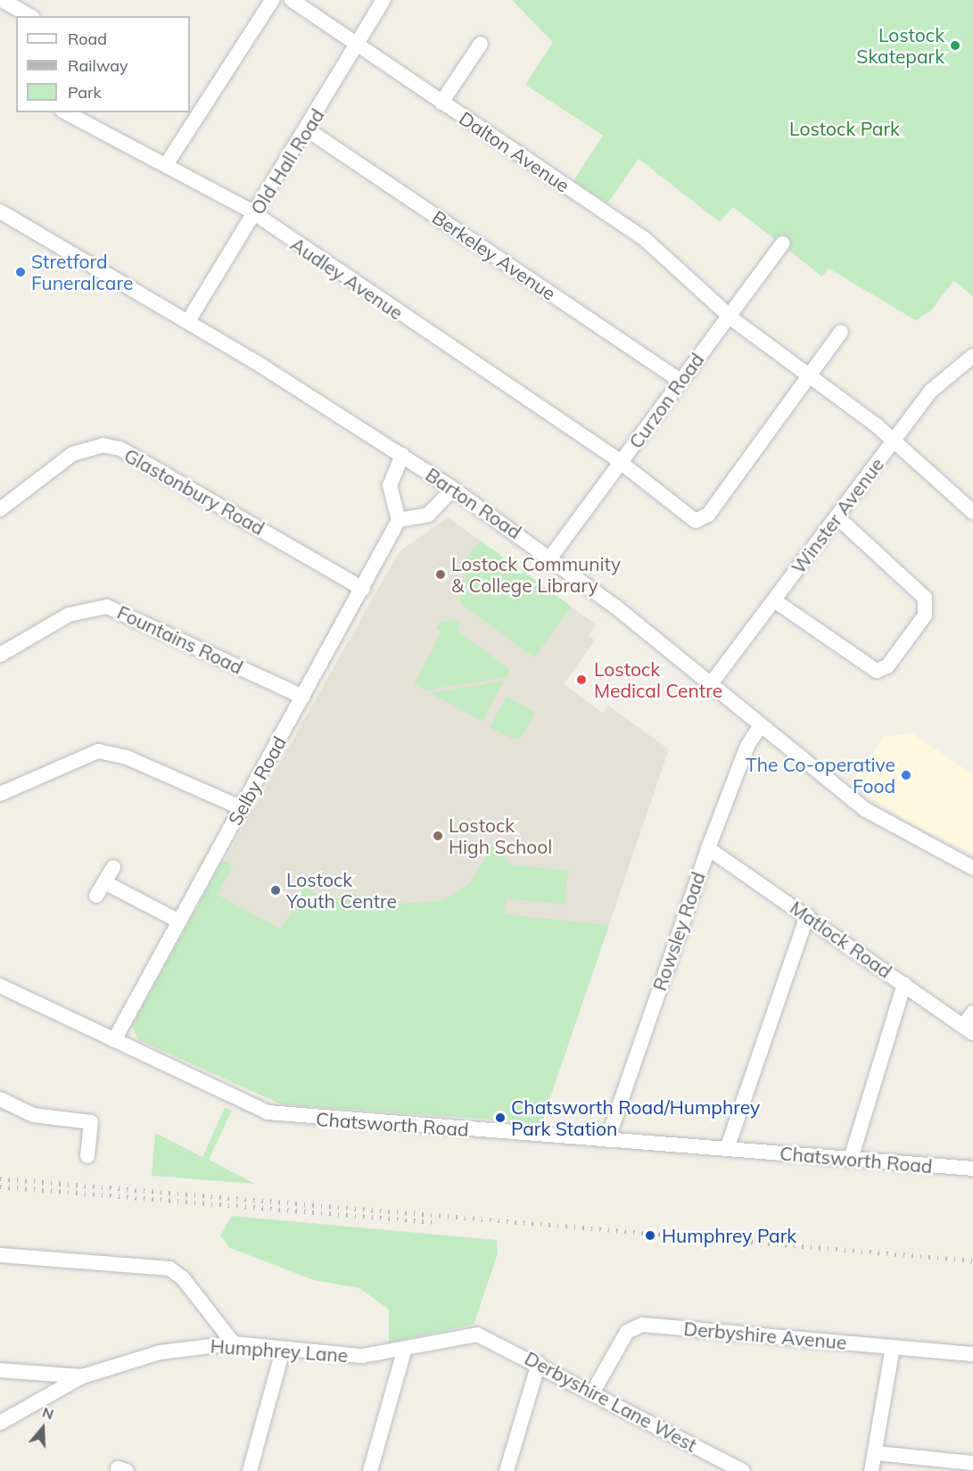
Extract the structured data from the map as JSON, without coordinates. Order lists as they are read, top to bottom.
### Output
{
  "streets": {
    "street": [
      "Dalton Avenue",
      "Old Hall Road",
      "Berkeley Avenue",
      "Audley Avenue",
      "Curzon Road",
      "Glastonbury Road",
      "Barton Road",
      "Winster Avenue",
      "Fountains Road",
      "Selby Road",
      "Rowsley Road",
      "Matlock Road",
      "Chatsworth Road",
      "Derbyshire Avenue",
      "Humphrey Lane",
      "Derbyshire Lane West"
    ]
  },
  "crossings": [
    ["Dalton Avenue", "Old Hall Road"],
    ["Dalton Avenue", "Audley Avenue"],
    ["Dalton Avenue", "Curzon Road"],
    ["Dalton Avenue", "Winster Avenue"],
    ["Old Hall Road", "Berkeley Avenue"],
    ["Old Hall Road", "Audley Avenue"],
    ["Old Hall Road", "Barton Road"],
    ["Berkeley Avenue", "Curzon Road"],
    ["Audley Avenue", "Curzon Road"],
    ["Curzon Road", "Barton Road"],
    ["Glastonbury Road", "Selby Road"],
    ["Barton Road", "Winster Avenue"],
    ["Barton Road", "Rowsley Road"],
    ["Fountains Road", "Selby Road"],
    ["Selby Road", "Chatsworth Road"],
    ["Rowsley Road", "Matlock Road"],
    ["Rowsley Road", "Chatsworth Road"],
    ["Derbyshire Avenue", "Derbyshire Lane West"],
    ["Humphrey Lane", "Derbyshire Lane West"]
  ],
  "parks": ["Lostock Park"],
  "places": [
    "Lostock Skatepark",
    "Stretford Funeralcare",
    "Lostock Community & College Library",
    "Lostock Medical Centre",
    "The Co-operative Food",
    "Lostock High School",
    "Lostock Youth Centre",
    "Chatsworth Road/Humphrey Park Station",
    "Humphrey Park"
  ],
  "legend": ["Road", "Railway", "Park"],
  "north": "top"
}
